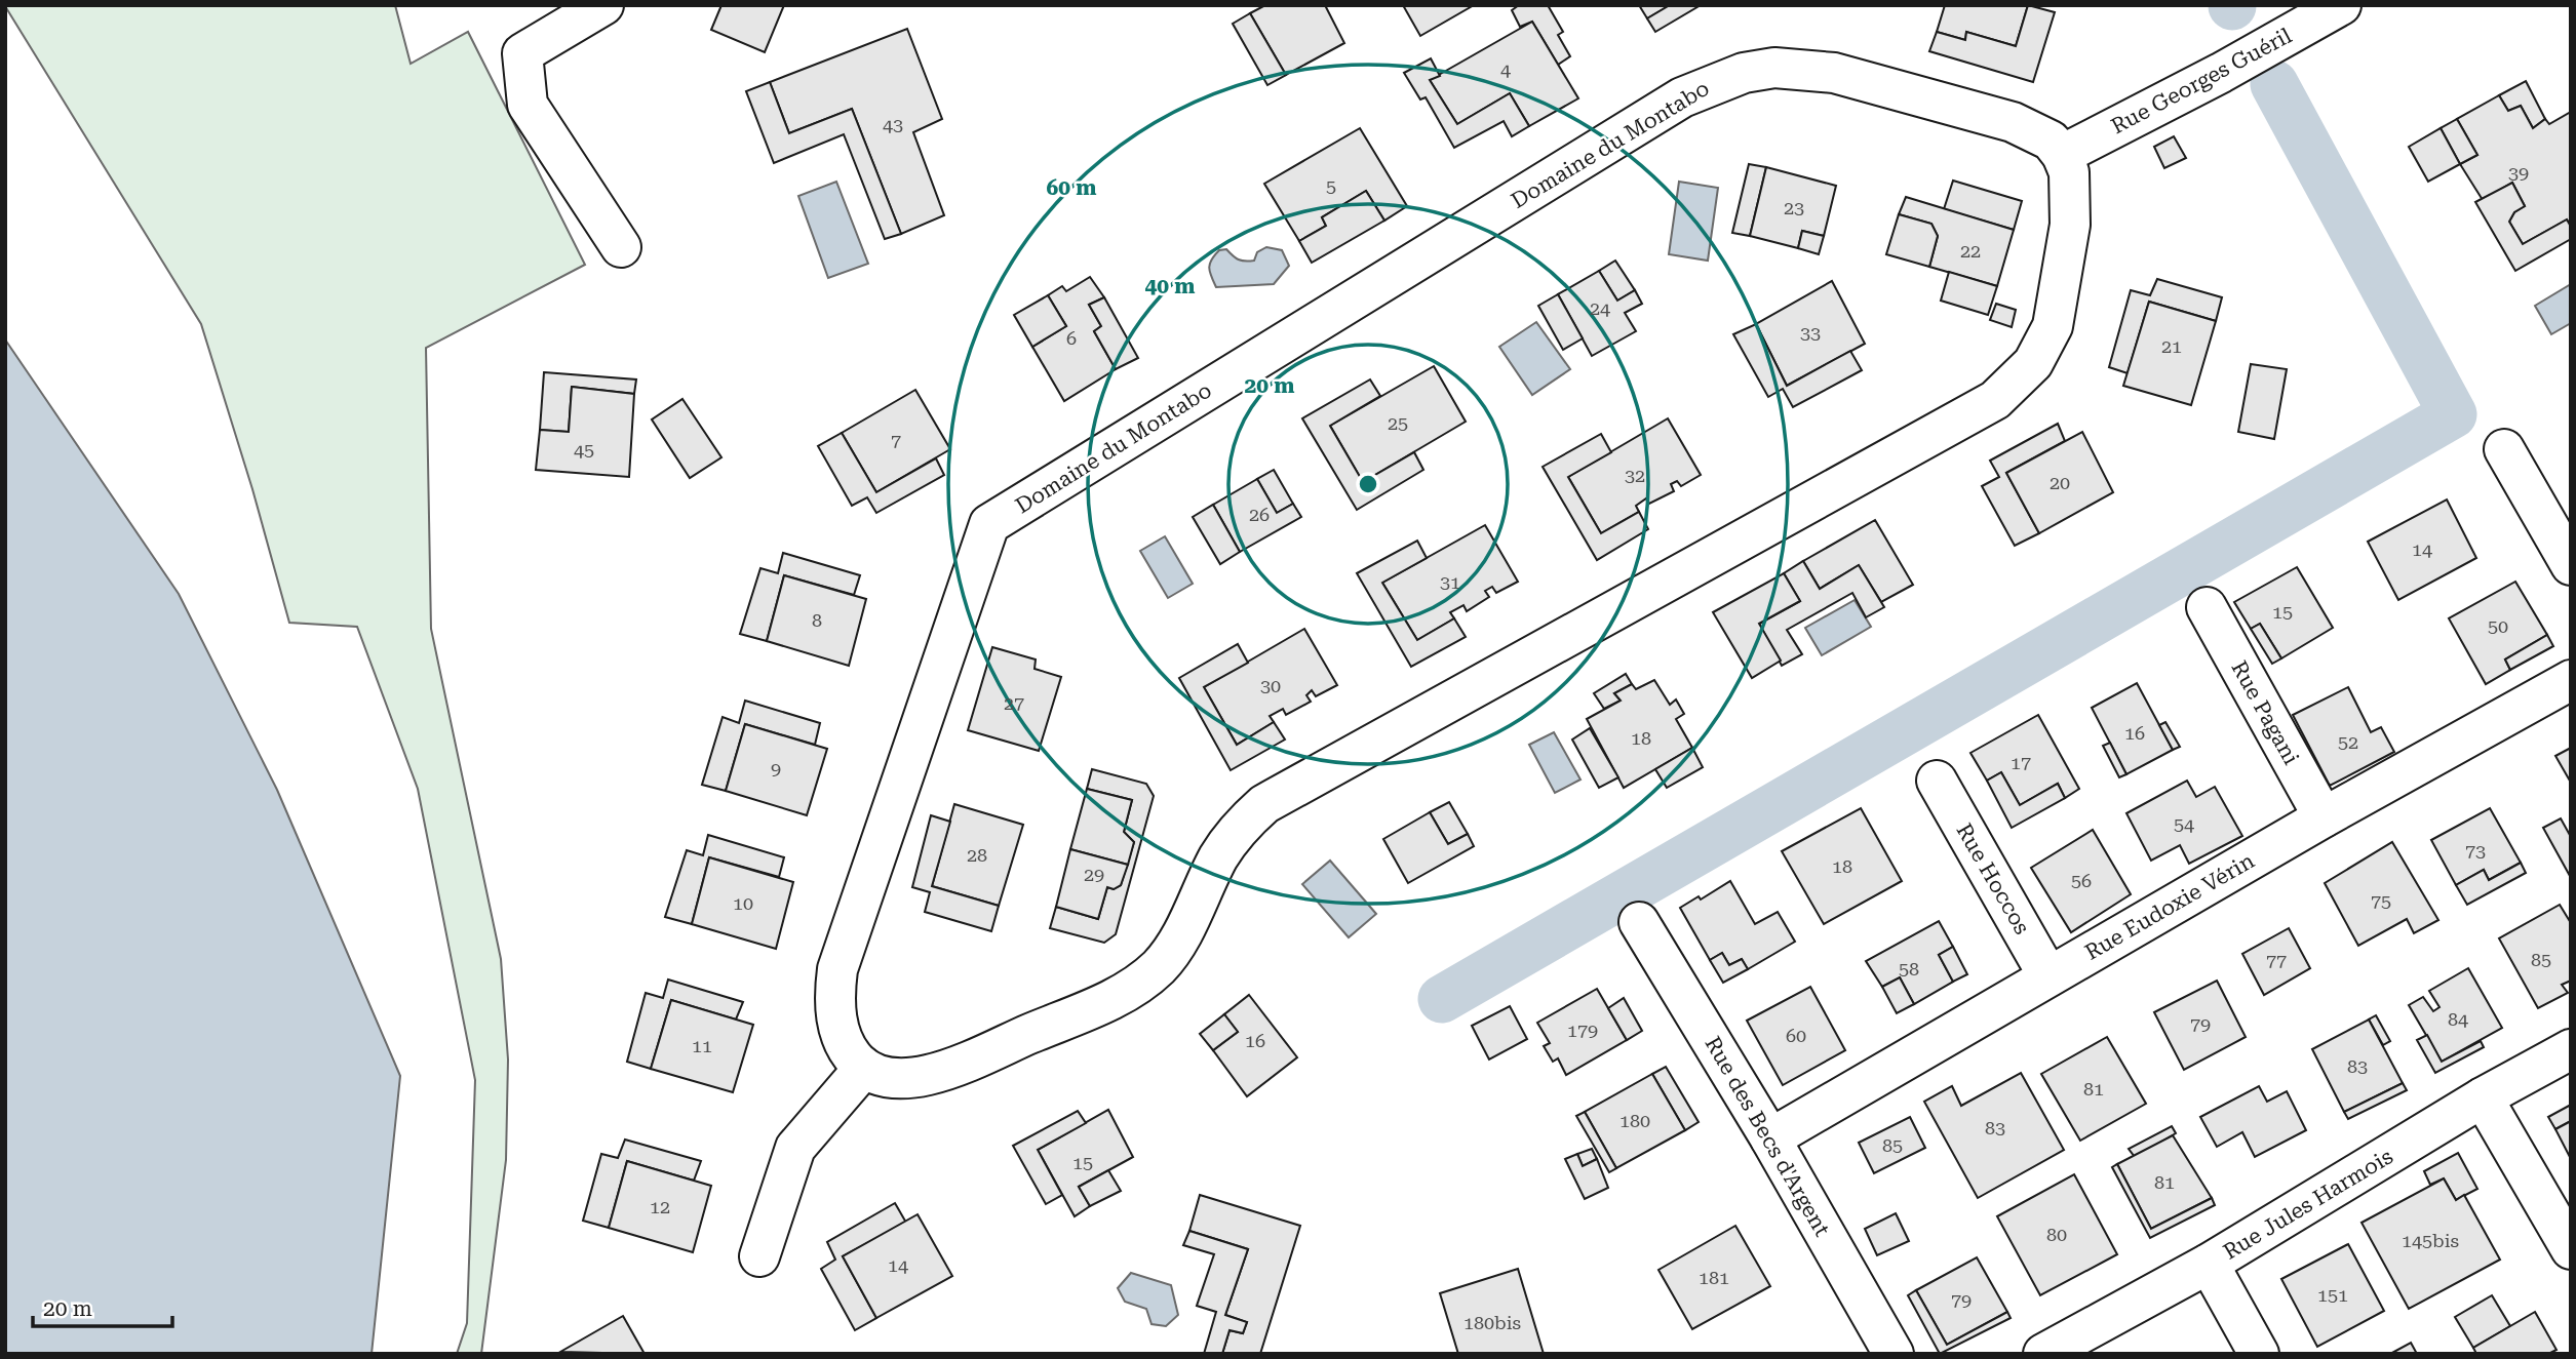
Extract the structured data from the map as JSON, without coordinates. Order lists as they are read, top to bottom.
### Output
{
  "streets": {
    "street": [
      "Rue Georges Guéril",
      "Domaine du Montabo",
      "Rue Pagani",
      "Rue Hoccos",
      "Rue Eudoxie Vérin",
      "Rue des Becs d'Argent",
      "Rue Jules Harmois"
    ]
  },
  "crossings": [
    ["Rue Georges Guéril", "Domaine du Montabo"],
    ["Rue Pagani", "Rue Eudoxie Vérin"],
    ["Rue Hoccos", "Rue Eudoxie Vérin"],
    ["Rue Eudoxie Vérin", "Rue des Becs d'Argent"]
  ],
  "house_numbers": [
    "4",
    "43",
    "39",
    "5",
    "23",
    "22",
    "24",
    "33",
    "6",
    "21",
    "25",
    "7",
    "45",
    "32",
    "20",
    "26",
    "14",
    "31",
    "15",
    "8",
    "50",
    "30",
    "27",
    "16",
    "18",
    "52",
    "17",
    "9",
    "54",
    "73",
    "28",
    "18",
    "29",
    "56",
    "75",
    "10",
    "85",
    "77",
    "58",
    "84",
    "79",
    "179",
    "60",
    "16",
    "11",
    "83",
    "81",
    "180",
    "83",
    "85",
    "15",
    "81",
    "12",
    "80",
    "145bis",
    "14",
    "181",
    "151",
    "79",
    "180bis"
  ],
  "scale_bar": "20 m",
  "rings": ["60 m", "40 m", "20 m"]
}
